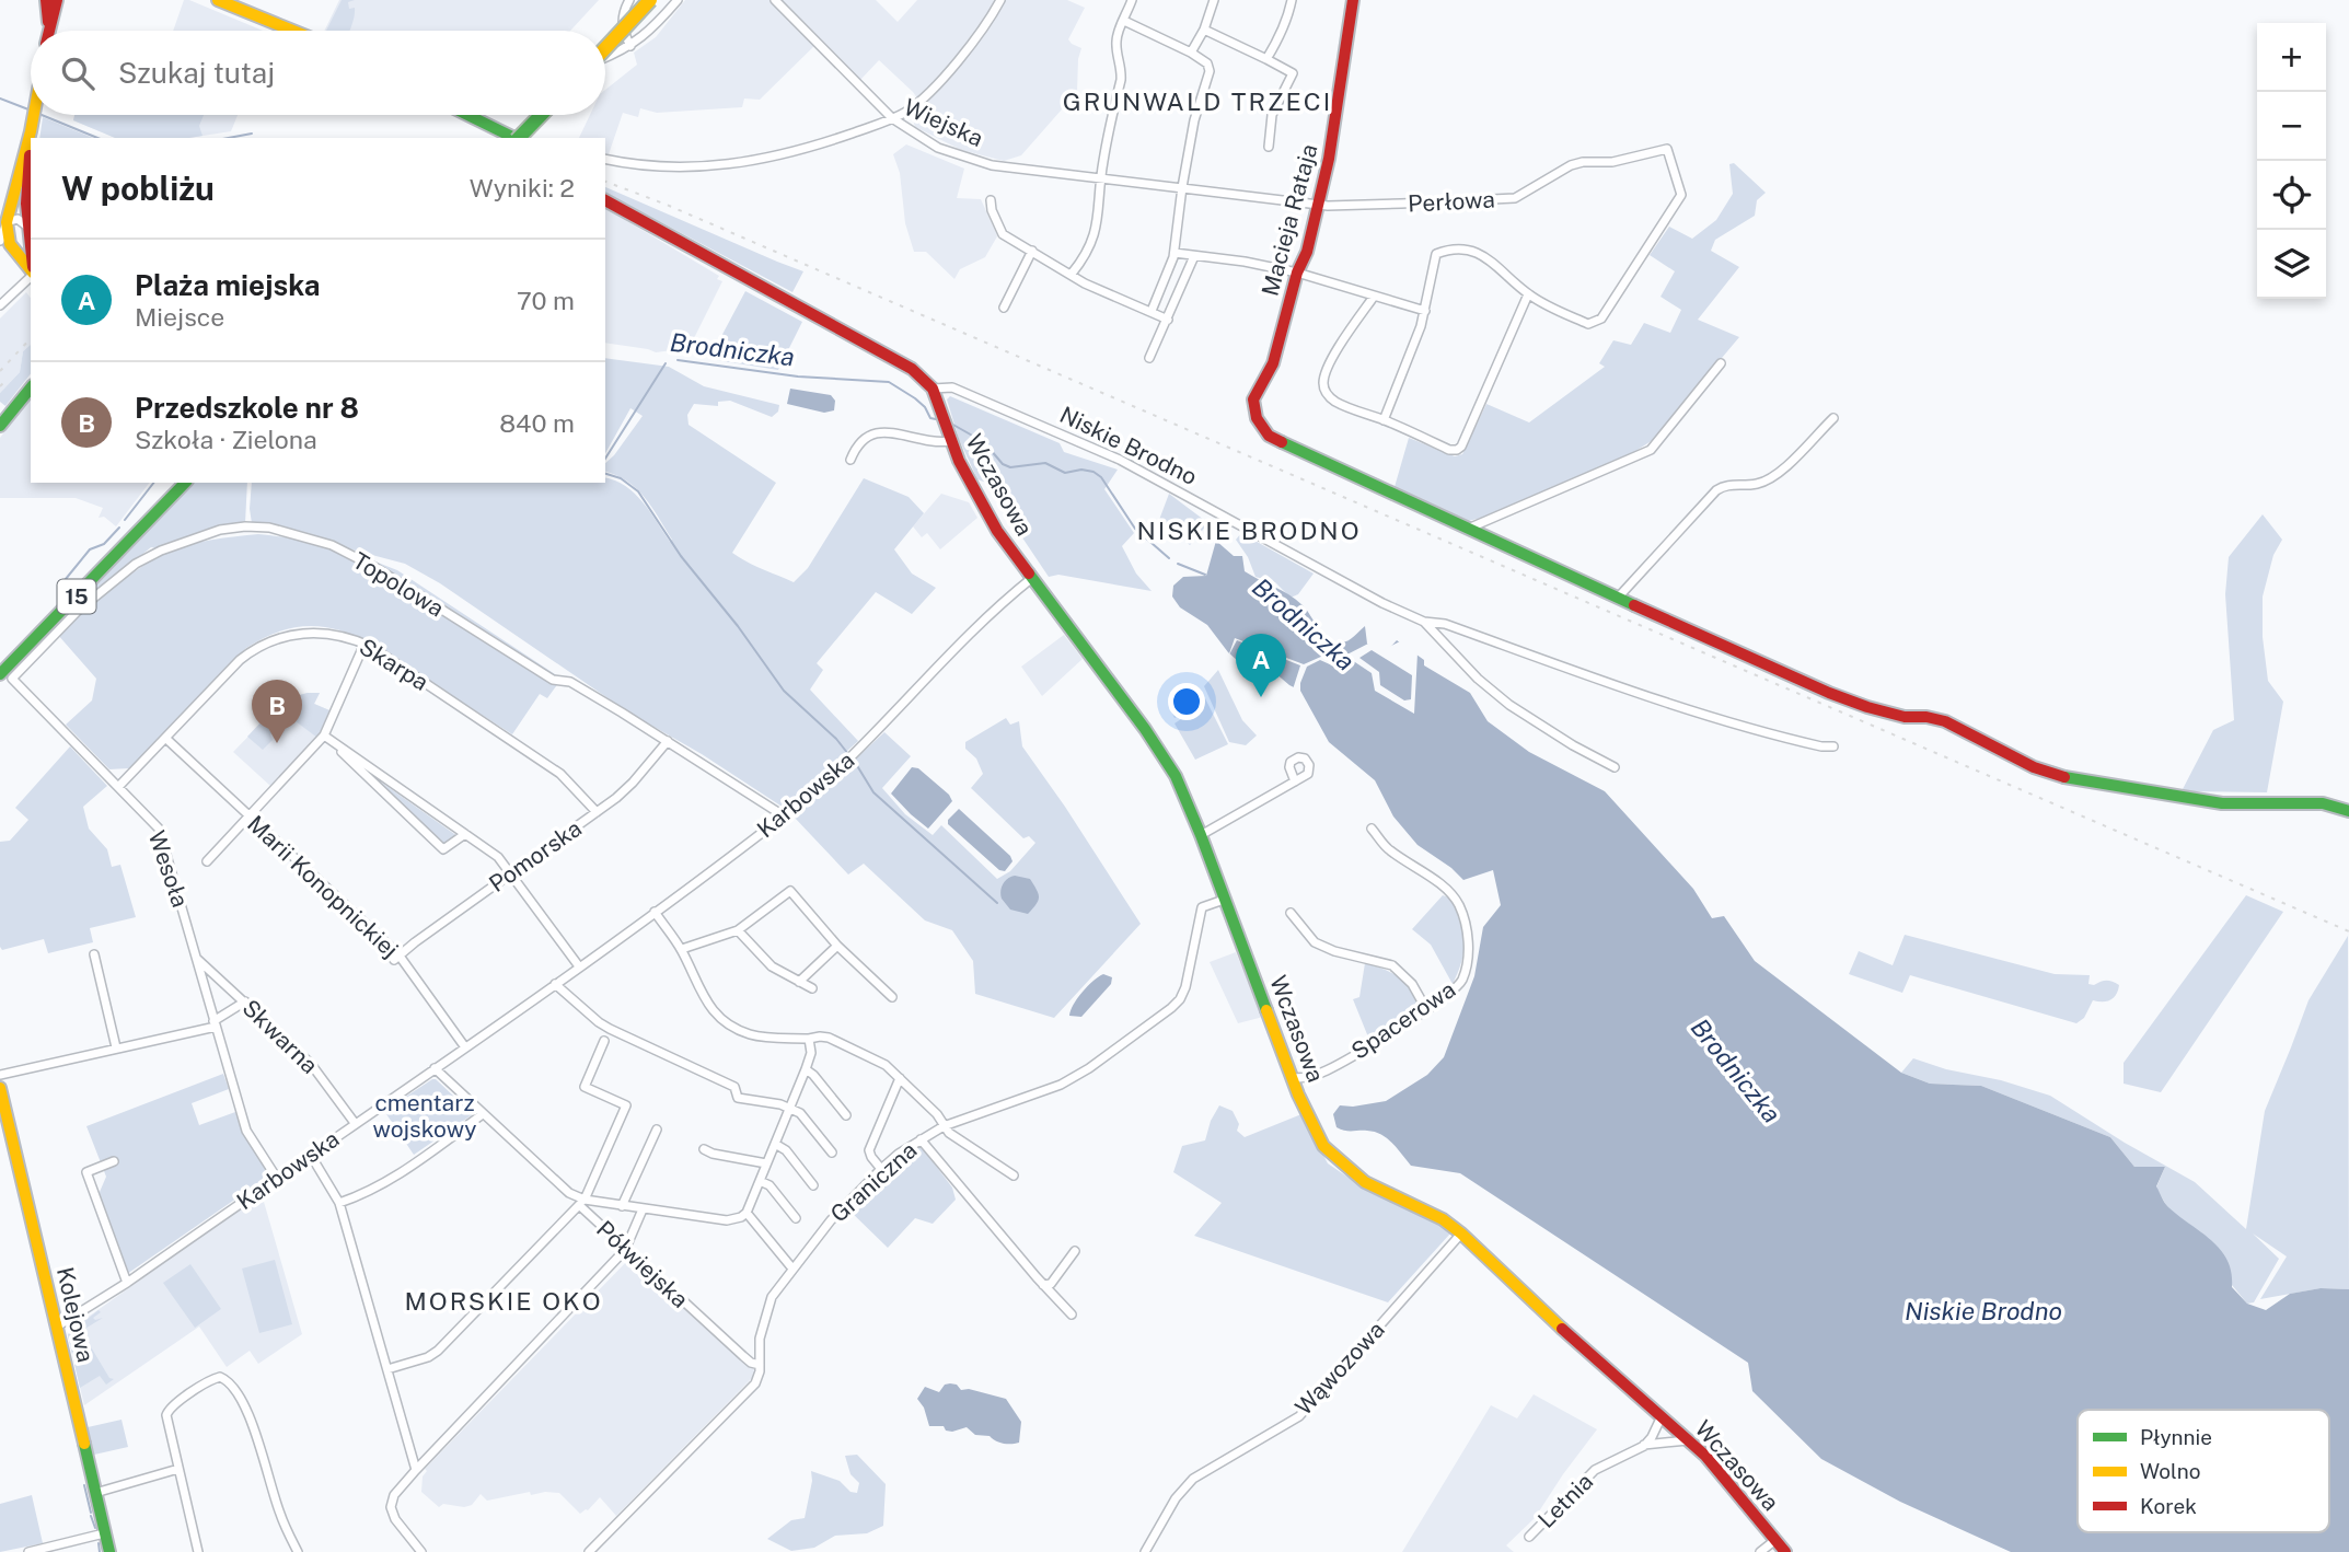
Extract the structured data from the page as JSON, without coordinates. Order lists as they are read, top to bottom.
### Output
{
  "streets": {
    "street": [
      "Wiejska",
      "Perłowa",
      "Macieja Rataja",
      "Niskie Brodno",
      "Wczasowa",
      "Topolowa",
      "15",
      "Skarpa",
      "Karbowska",
      "Pomorska",
      "Wesoła",
      "Marii Konopnickiej",
      "Spacerowa",
      "Skwarna",
      "Graniczna",
      "Półwiejska",
      "Kolejowa",
      "Wąwozowa",
      "Letnia"
    ]
  },
  "crossings": [
    ["Wiejska", "Perłowa"],
    ["Wiejska", "Macieja Rataja"],
    ["Perłowa", "Macieja Rataja"],
    ["Niskie Brodno", "Wczasowa"],
    ["Wczasowa", "Karbowska"],
    ["Wczasowa", "Spacerowa"],
    ["Wczasowa", "Graniczna"],
    ["Wczasowa", "Wąwozowa"],
    ["Wczasowa", "Letnia"],
    ["Topolowa", "15"],
    ["Topolowa", "Karbowska"],
    ["Topolowa", "Pomorska"],
    ["Topolowa", "Wesoła"],
    ["15", "Wesoła"],
    ["Skarpa", "Pomorska"],
    ["Skarpa", "Wesoła"],
    ["Skarpa", "Marii Konopnickiej"],
    ["Karbowska", "Wesoła"],
    ["Karbowska", "Marii Konopnickiej"],
    ["Karbowska", "Skwarna"],
    ["Karbowska", "Półwiejska"],
    ["Karbowska", "Kolejowa"],
    ["Pomorska", "Marii Konopnickiej"],
    ["Wesoła", "Skwarna"],
    ["Graniczna", "Półwiejska"]
  ],
  "districts": ["GRUNWALD TRZECI", "NISKIE BRODNO", "MORSKIE OKO"],
  "water": ["Brodniczka", "Niskie Brodno"],
  "parks": ["cmentarz wojskowy"],
  "legend": ["Płynnie", "Wolno", "Korek"],
  "page": {
    "map_buttons": ["+", "−"],
    "search": "Szukaj tutaj",
    "heading": ["W pobliżu", "Wyniki: 2"],
    "list": [
      {
        "mark": "A",
        "name": "Plaża miejska",
        "note": "Miejsce",
        "value": "70 m"
      },
      {
        "mark": "B",
        "name": "Przedszkole nr 8",
        "note": "Szkoła · Zielona",
        "value": "840 m"
      }
    ],
    "pins": ["A", "B"]
  }
}
